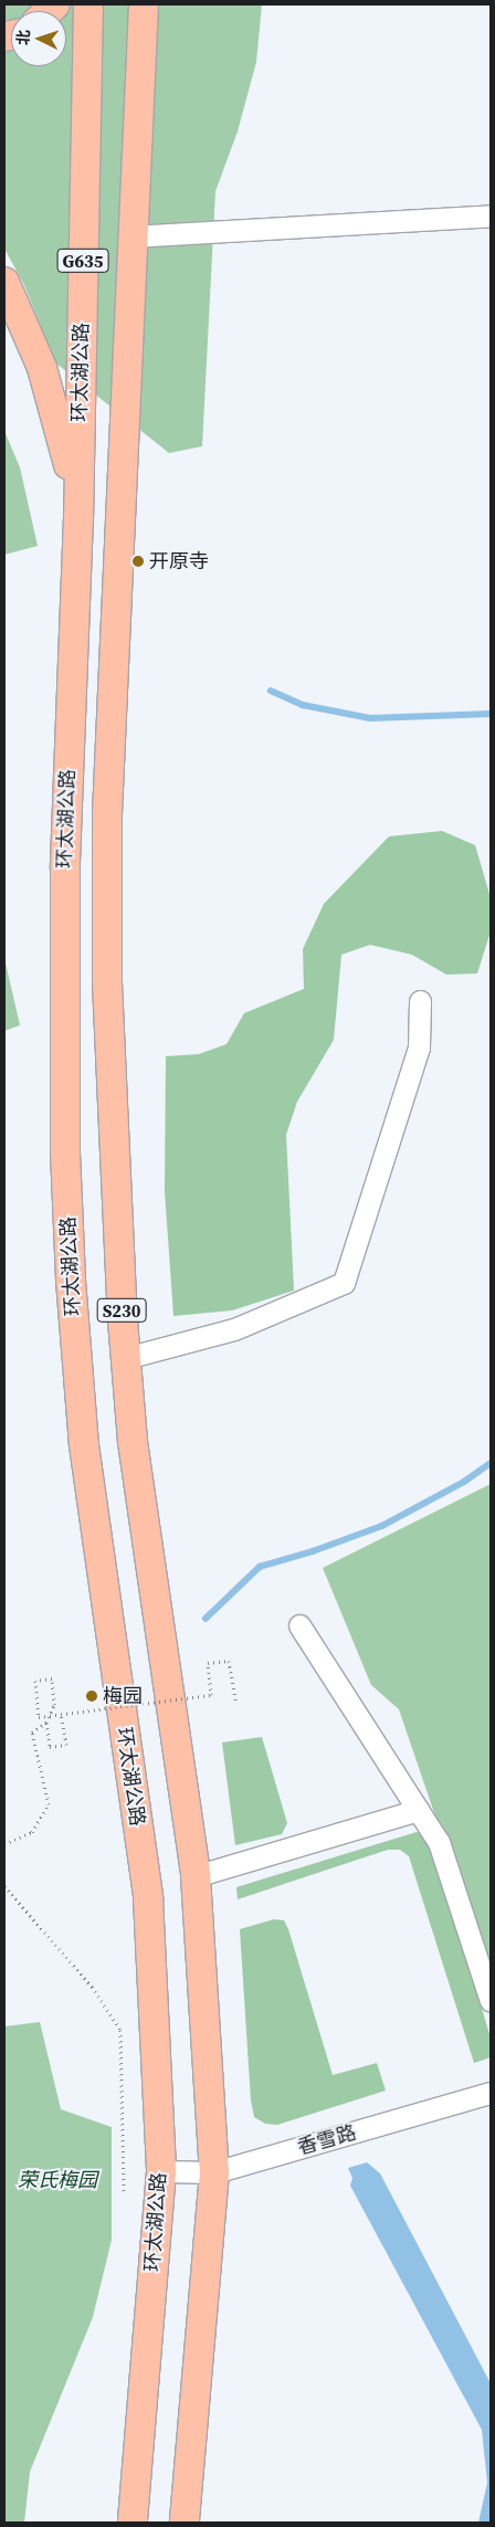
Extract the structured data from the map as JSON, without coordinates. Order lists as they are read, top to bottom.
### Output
{
  "streets": {
    "highway": ["G635", "环太湖公路", "S230"],
    "street": ["香雪路"]
  },
  "crossings": [
    ["环太湖公路", "香雪路"]
  ],
  "parks": ["荣氏梅园"],
  "places": ["开原寺", "梅园"],
  "north": "left"
}
